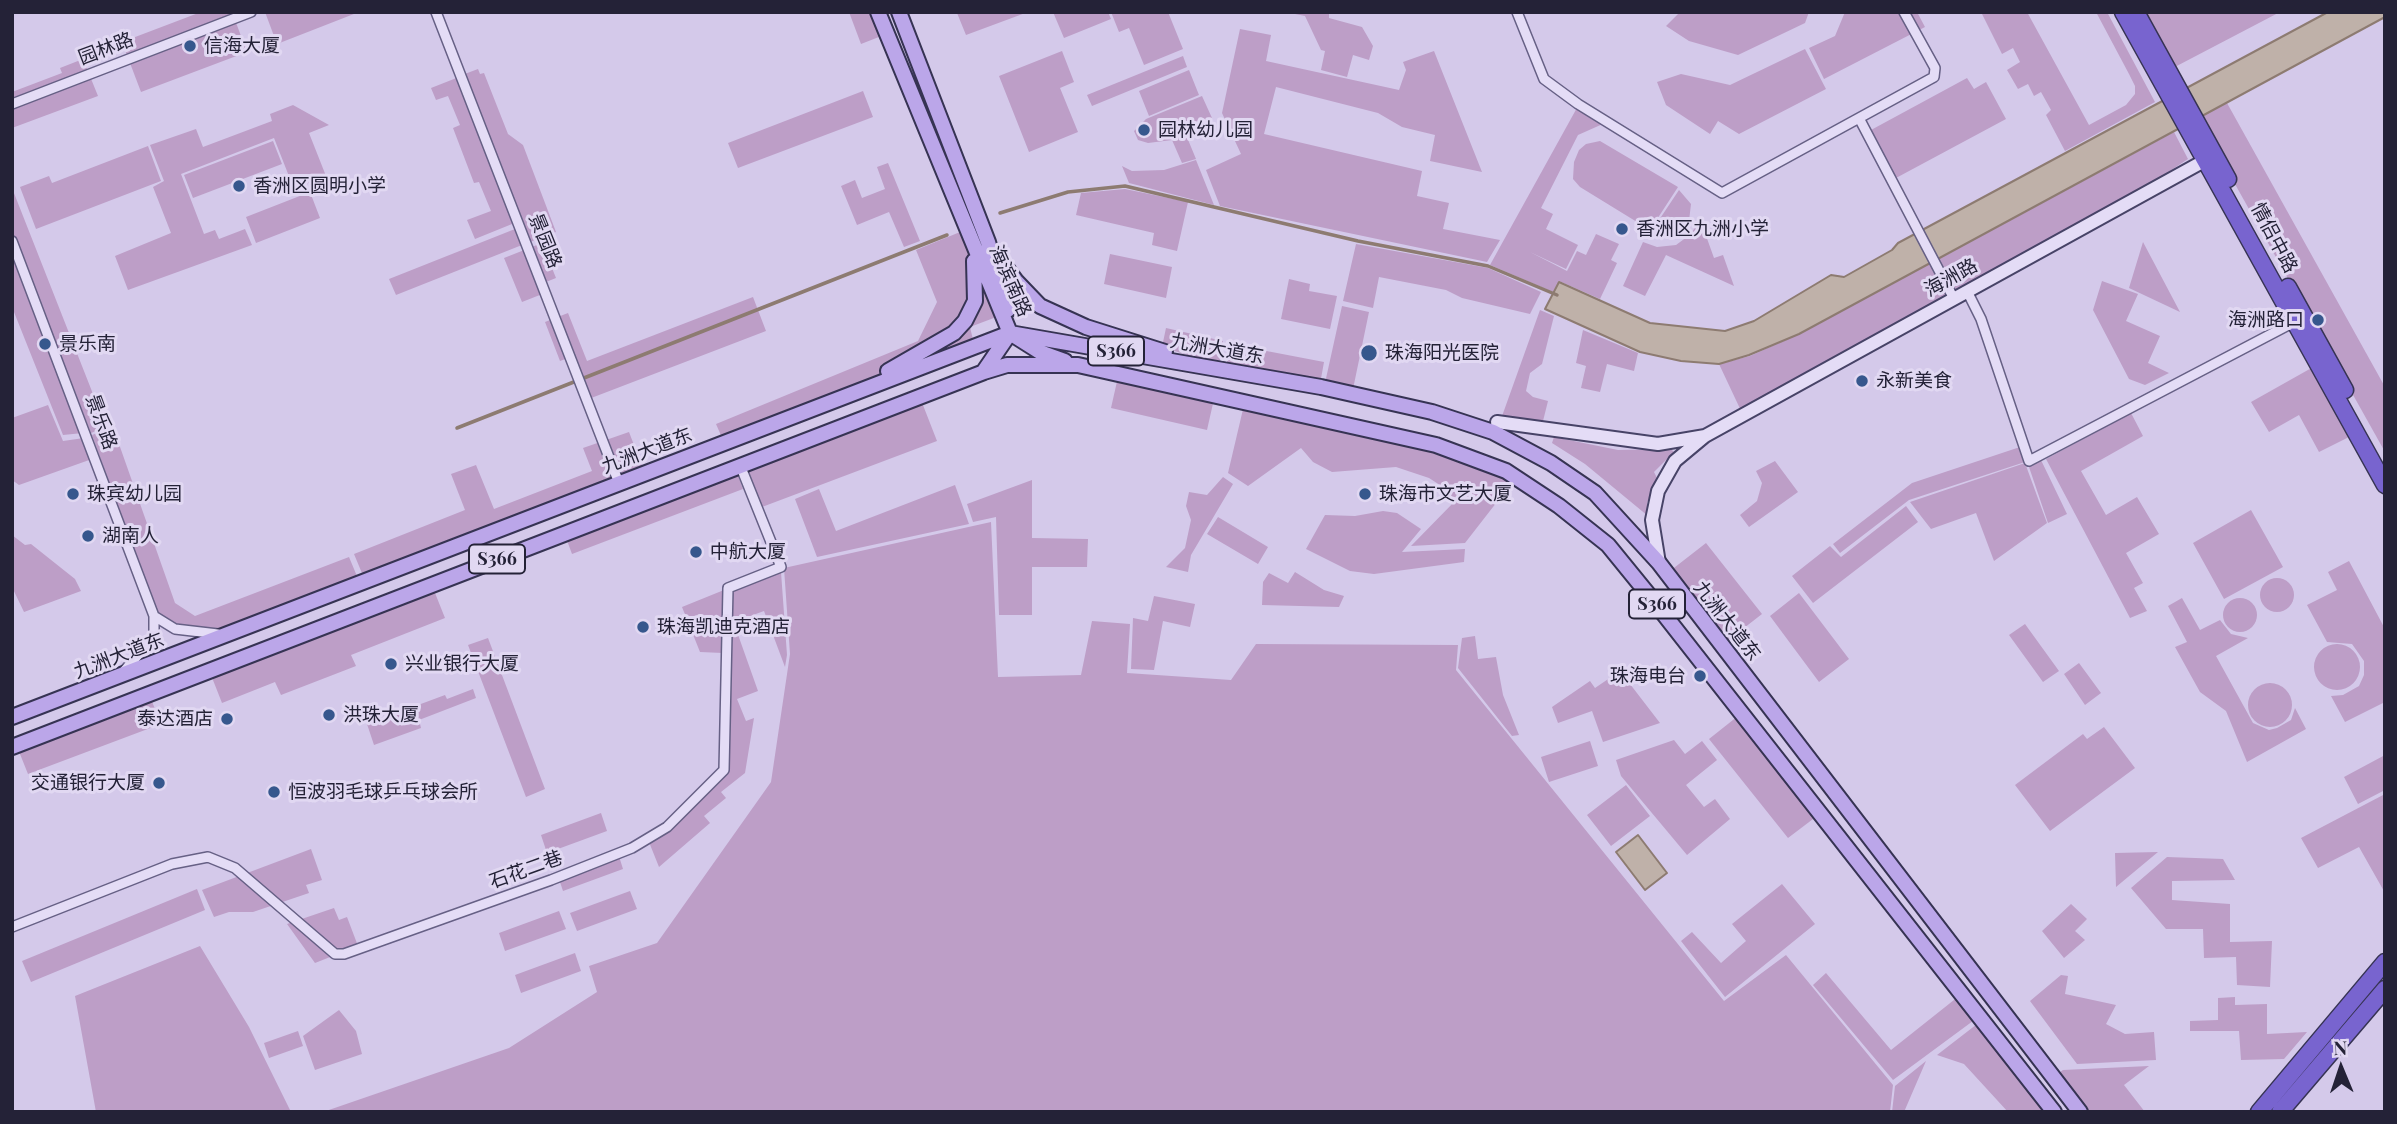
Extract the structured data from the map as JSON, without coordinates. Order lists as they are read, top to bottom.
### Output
{
  "streets": {
    "highway": ["情侣中路"],
    "main road": ["海滨南路", "九洲大道东", "S366"],
    "street": [
      "园林路",
      "景园路",
      "海洲路",
      "景乐路",
      "石花二巷"
    ]
  },
  "crossings": [
    ["情侣中路", "海洲路"],
    ["景园路", "九洲大道东"],
    ["海滨南路", "九洲大道东"],
    ["S366", "石花二巷"]
  ],
  "places": [
    "信海大厦",
    "园林幼儿园",
    "香洲区圆明小学",
    "香洲区九洲小学",
    "海洲路口",
    "景乐南",
    "珠海阳光医院",
    "永新美食",
    "珠宾幼儿园",
    "珠海市文艺大厦",
    "湖南人",
    "中航大厦",
    "珠海凯迪克酒店",
    "兴业银行大厦",
    "珠海电台",
    "洪珠大厦",
    "泰达酒店",
    "交通银行大厦",
    "恒波羽毛球乒乓球会所"
  ],
  "north": "top"
}
